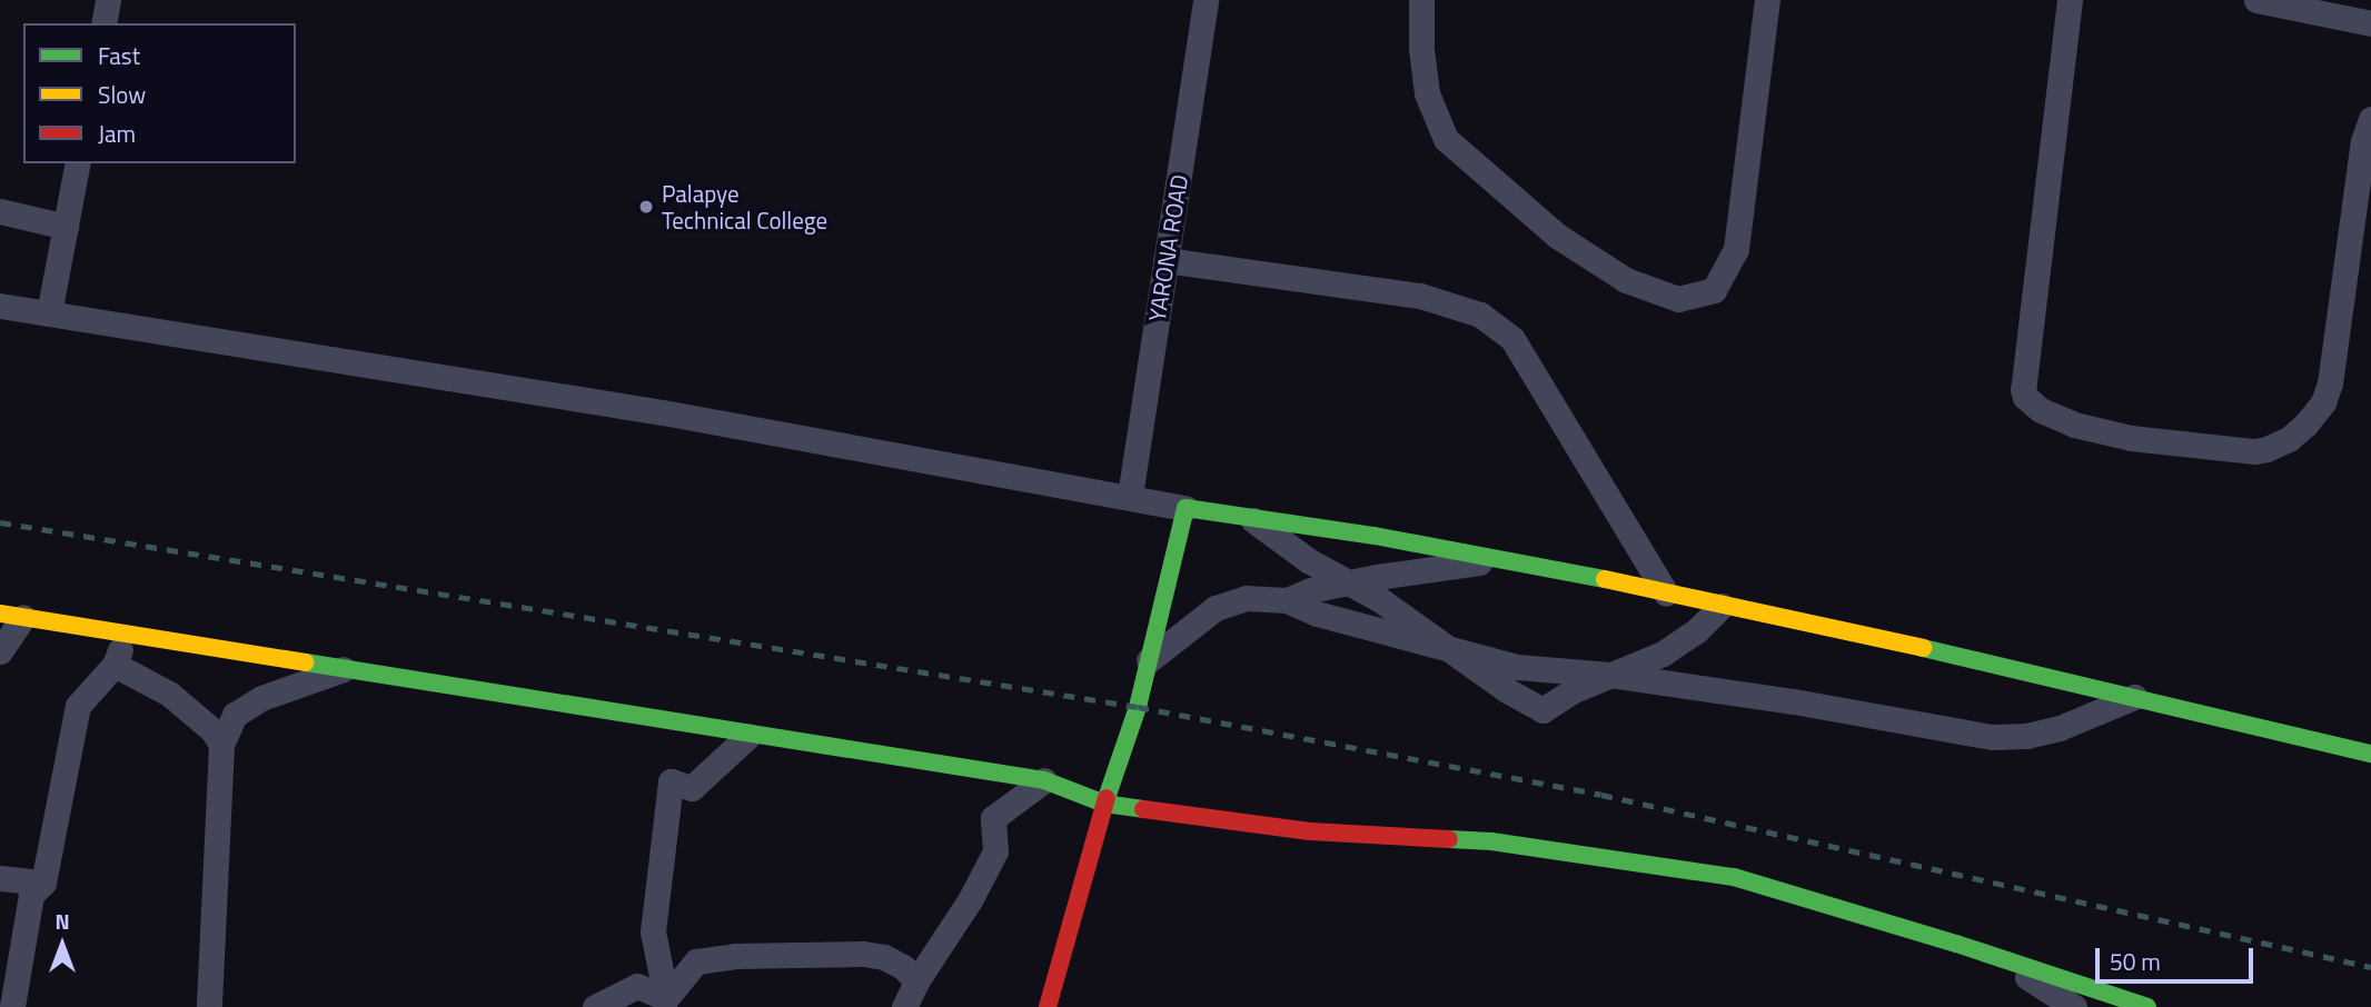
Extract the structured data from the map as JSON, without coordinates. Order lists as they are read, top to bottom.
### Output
{
  "streets": {
    "street": ["YARONA ROAD"]
  },
  "places": ["Palapye Technical College"],
  "legend": ["Fast", "Slow", "Jam"],
  "scale_bar": "50 m",
  "north": "top"
}
